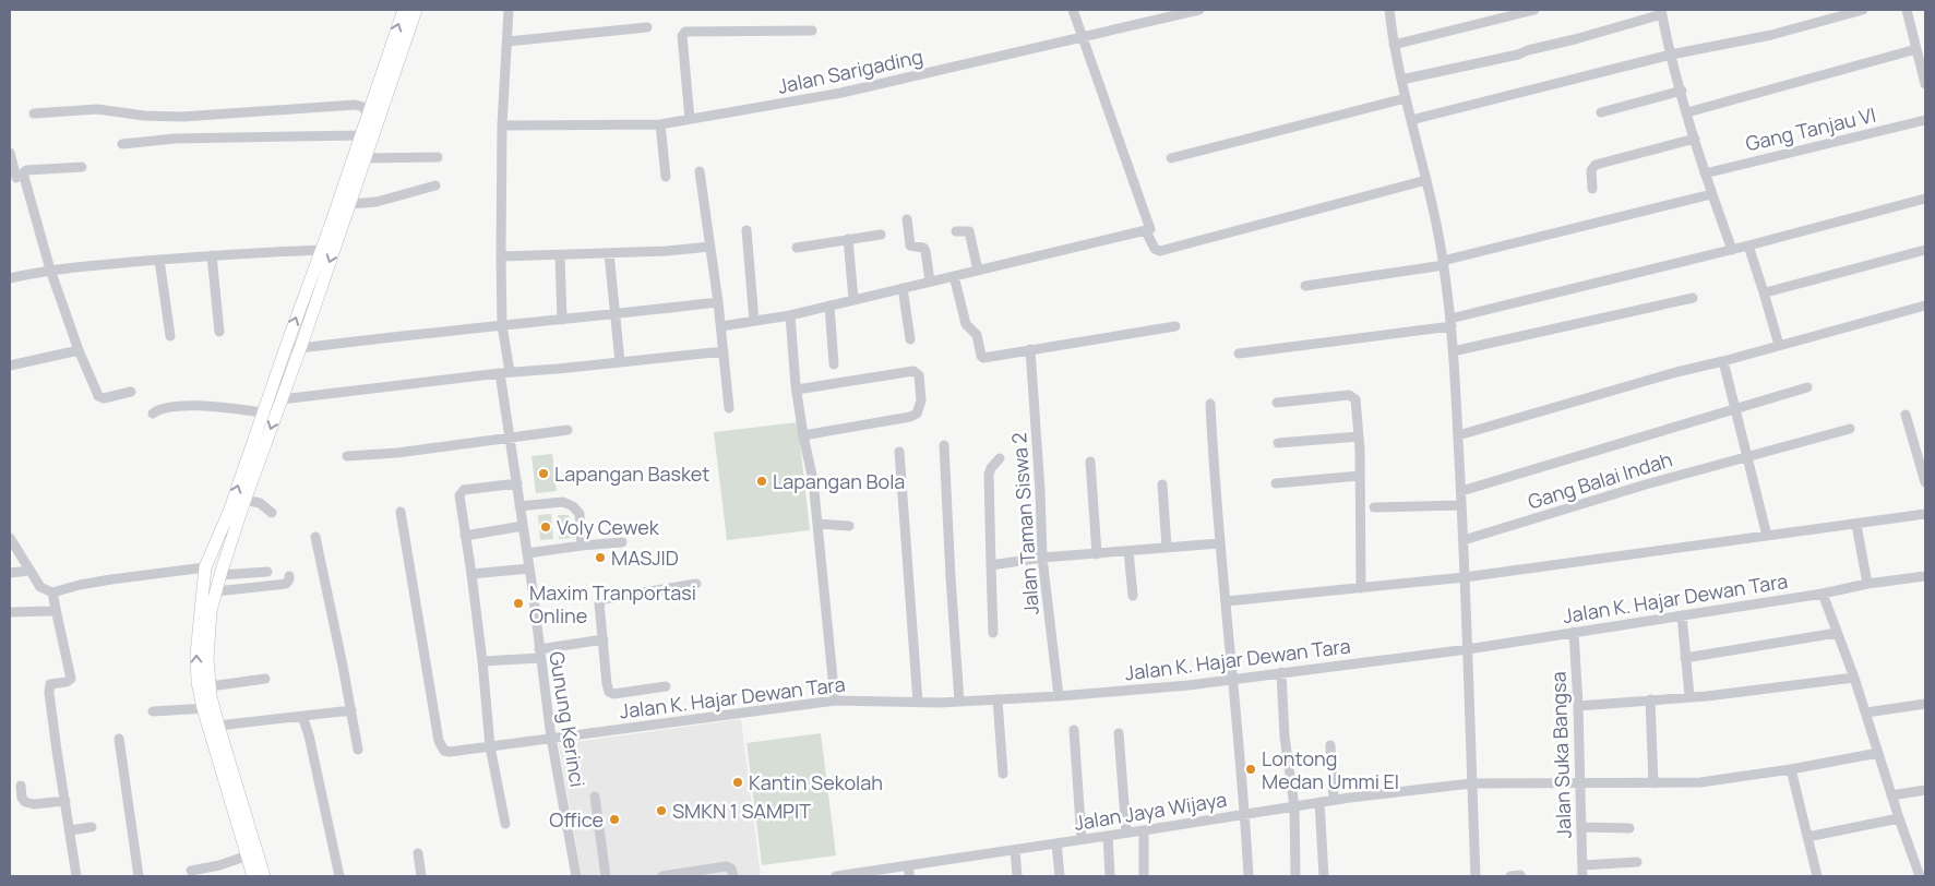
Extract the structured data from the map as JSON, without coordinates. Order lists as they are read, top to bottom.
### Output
{
  "streets": {
    "street": [
      "Jalan Sarigading",
      "Gang Tanjau VI",
      "Gang Balai Indah",
      "Jalan Taman Siswa 2",
      "Jalan K. Hajar Dewan Tara",
      "Gunung Kerinci",
      "Jalan Suka Bangsa",
      "Jalan Jaya Wijaya"
    ]
  },
  "crossings": [
    ["Jalan Sarigading", "Gunung Kerinci"],
    ["Jalan Taman Siswa 2", "Jalan K. Hajar Dewan Tara"],
    ["Jalan K. Hajar Dewan Tara", "Gunung Kerinci"],
    ["Jalan K. Hajar Dewan Tara", "Jalan Suka Bangsa"],
    ["Jalan Suka Bangsa", "Jalan Jaya Wijaya"]
  ],
  "places": [
    "Lapangan Basket",
    "Lapangan Bola",
    "Voly Cewek",
    "MASJID",
    "Maxim Tranportasi Online",
    "Lontong Medan Ummi El",
    "Kantin Sekolah",
    "SMKN 1 SAMPIT",
    "Office"
  ]
}
